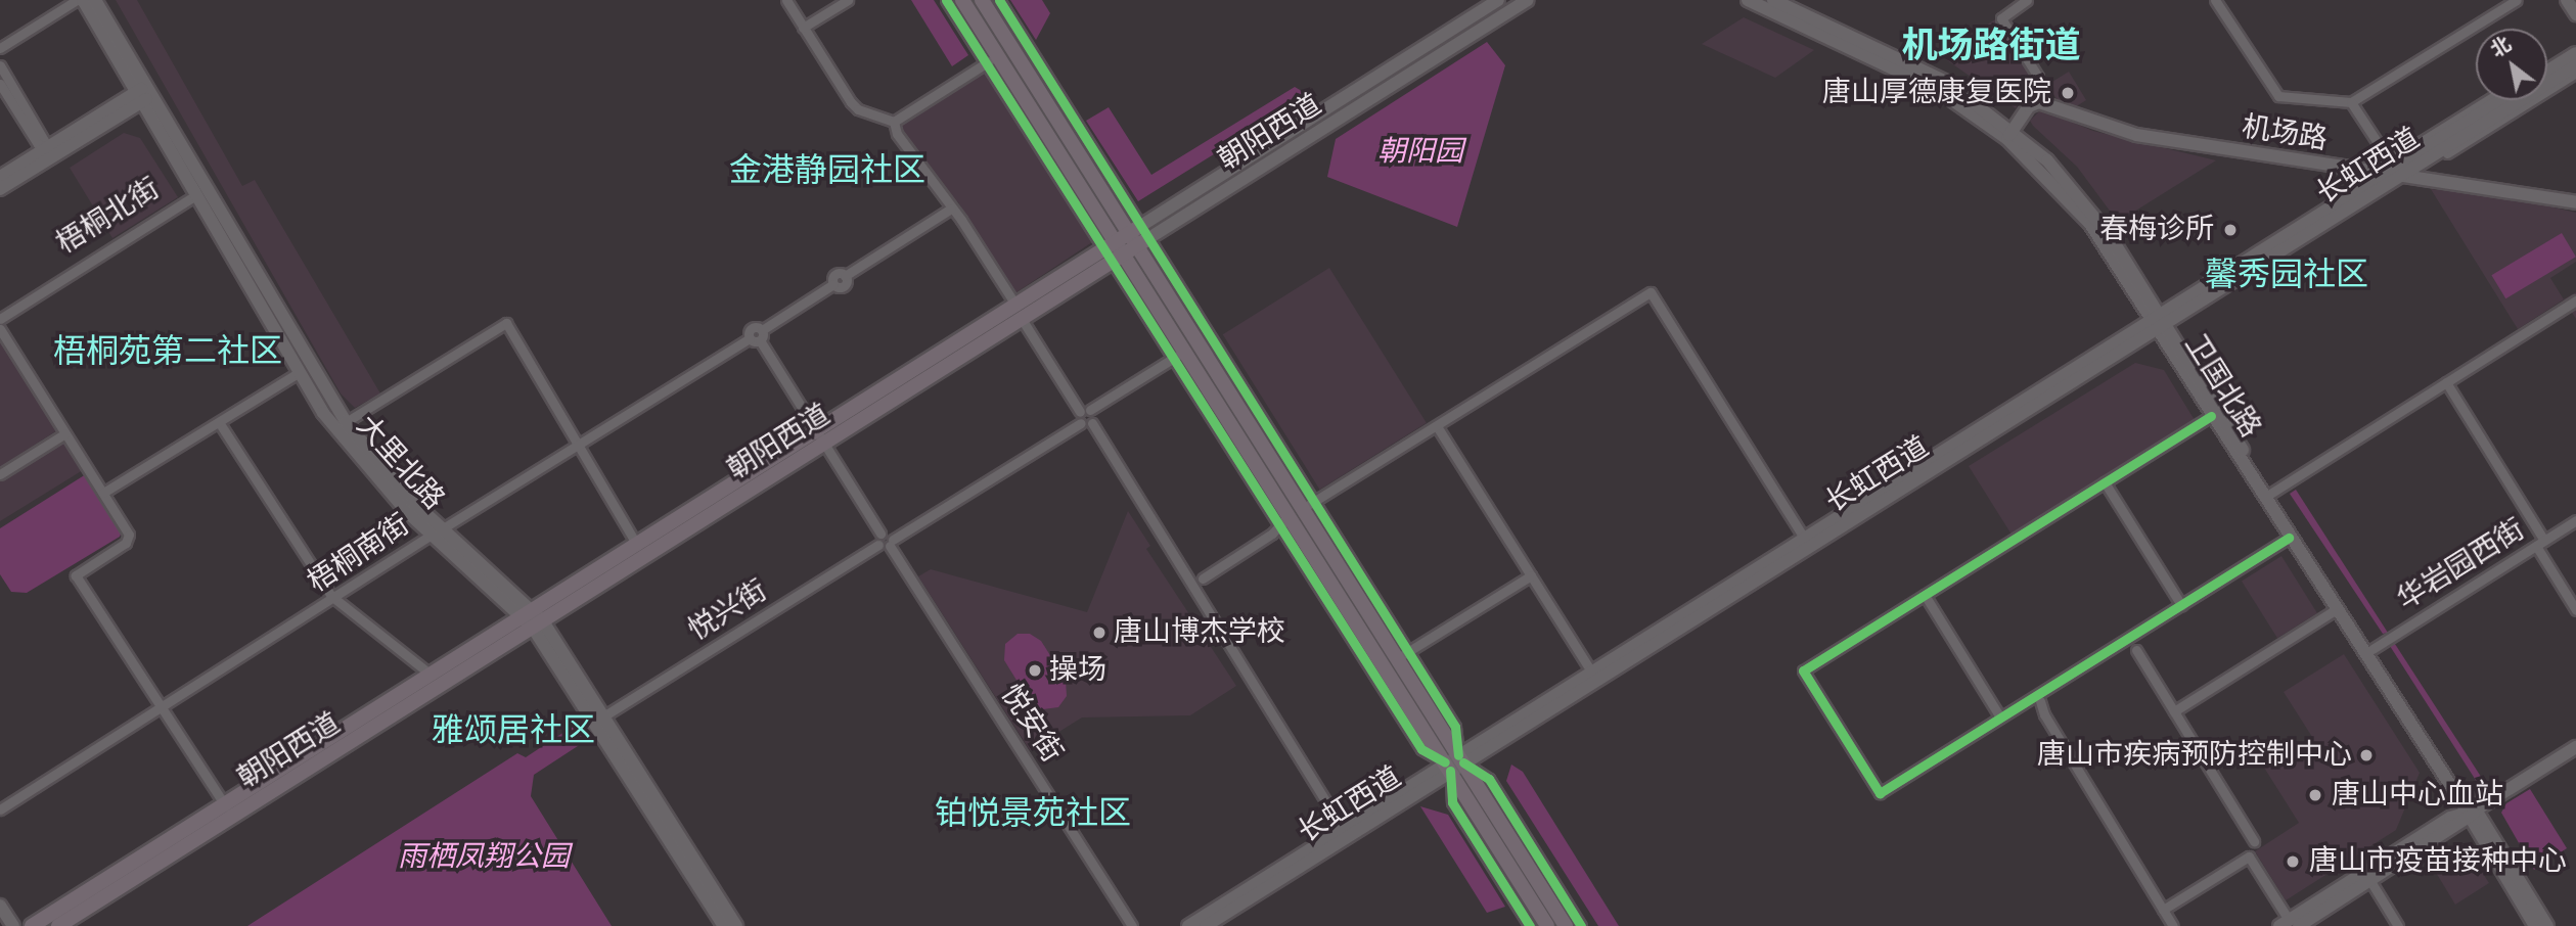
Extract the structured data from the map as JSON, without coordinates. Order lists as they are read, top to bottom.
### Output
{
  "streets": {
    "main road": [
      "朝阳西道",
      "机场路",
      "长虹西道",
      "卫国北路",
      "大里北路"
    ],
    "street": [
      "梧桐北街",
      "梧桐南街",
      "华岩园西街",
      "悦兴街",
      "悦安街"
    ]
  },
  "crossings": [
    ["朝阳西道", "大里北路"],
    ["朝阳西道", "悦安街"],
    ["机场路", "长虹西道"],
    ["长虹西道", "卫国北路"],
    ["梧桐北街", "大里北路"],
    ["卫国北路", "华岩园西街"],
    ["大里北路", "梧桐南街"],
    ["大里北路", "悦兴街"],
    ["梧桐南街", "悦安街"],
    ["悦兴街", "悦安街"]
  ],
  "districts": [
    "机场路街道",
    "金港静园社区",
    "馨秀园社区",
    "梧桐苑第二社区",
    "雅颂居社区",
    "铂悦景苑社区"
  ],
  "parks": ["朝阳园", "雨栖凤翔公园"],
  "places": [
    "唐山厚德康复医院",
    "春梅诊所",
    "唐山博杰学校",
    "操场",
    "唐山市疾病预防控制中心",
    "唐山中心血站",
    "唐山市疫苗接种中心"
  ],
  "north": "top left"
}
